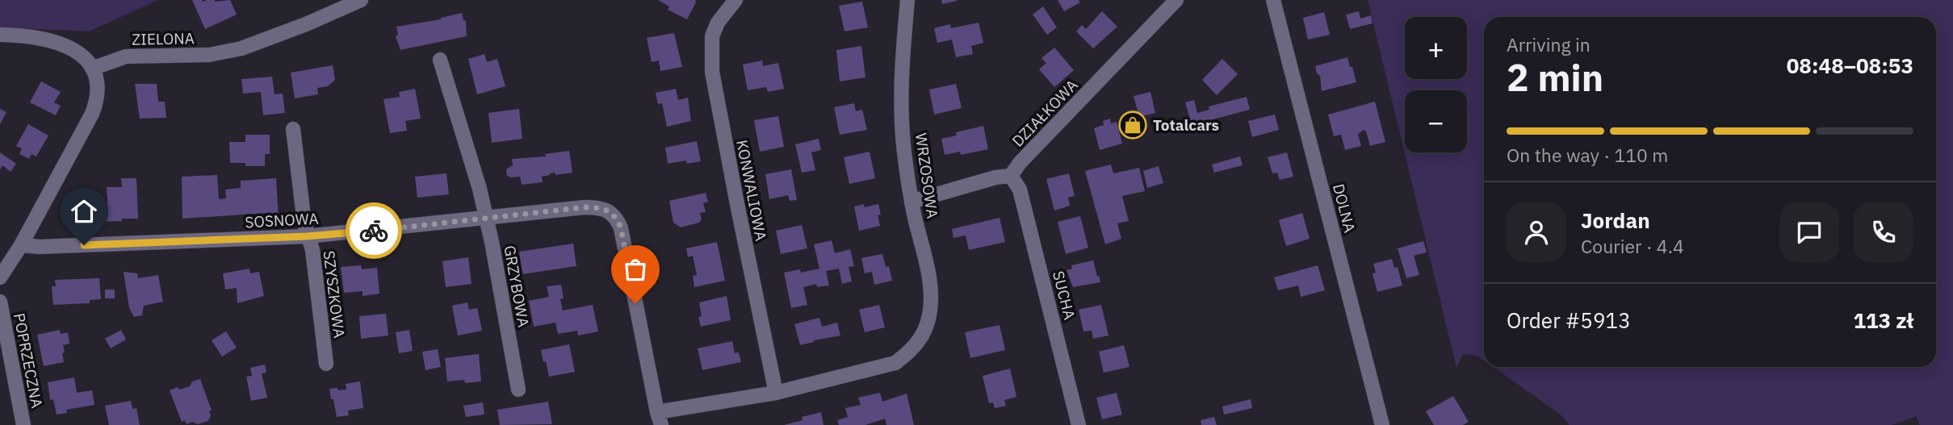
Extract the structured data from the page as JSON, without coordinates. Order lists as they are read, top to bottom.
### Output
{
  "streets": {
    "street": [
      "ZIELONA",
      "DZIAŁKOWA",
      "WRZOSOWA",
      "KONWALIOWA",
      "DOLNA",
      "SOSNOWA",
      "GRZYBOWA",
      "SZYSZKOWA",
      "SUCHA",
      "POPRZECZNA"
    ]
  },
  "crossings": [
    ["DZIAŁKOWA", "SUCHA"],
    ["WRZOSOWA", "KONWALIOWA"],
    ["SOSNOWA", "GRZYBOWA"],
    ["SOSNOWA", "SZYSZKOWA"]
  ],
  "places": {
    "shop": ["Totalcars"]
  },
  "page": {
    "map_buttons": ["+", "−"],
    "heading": ["2 min", "Arriving in", "08:48–08:53"],
    "panel": [
      "Jordan",
      "Courier · 4.4",
      "Order #5913",
      "113 zł"
    ],
    "bar": "On the way · 110 m"
  }
}
